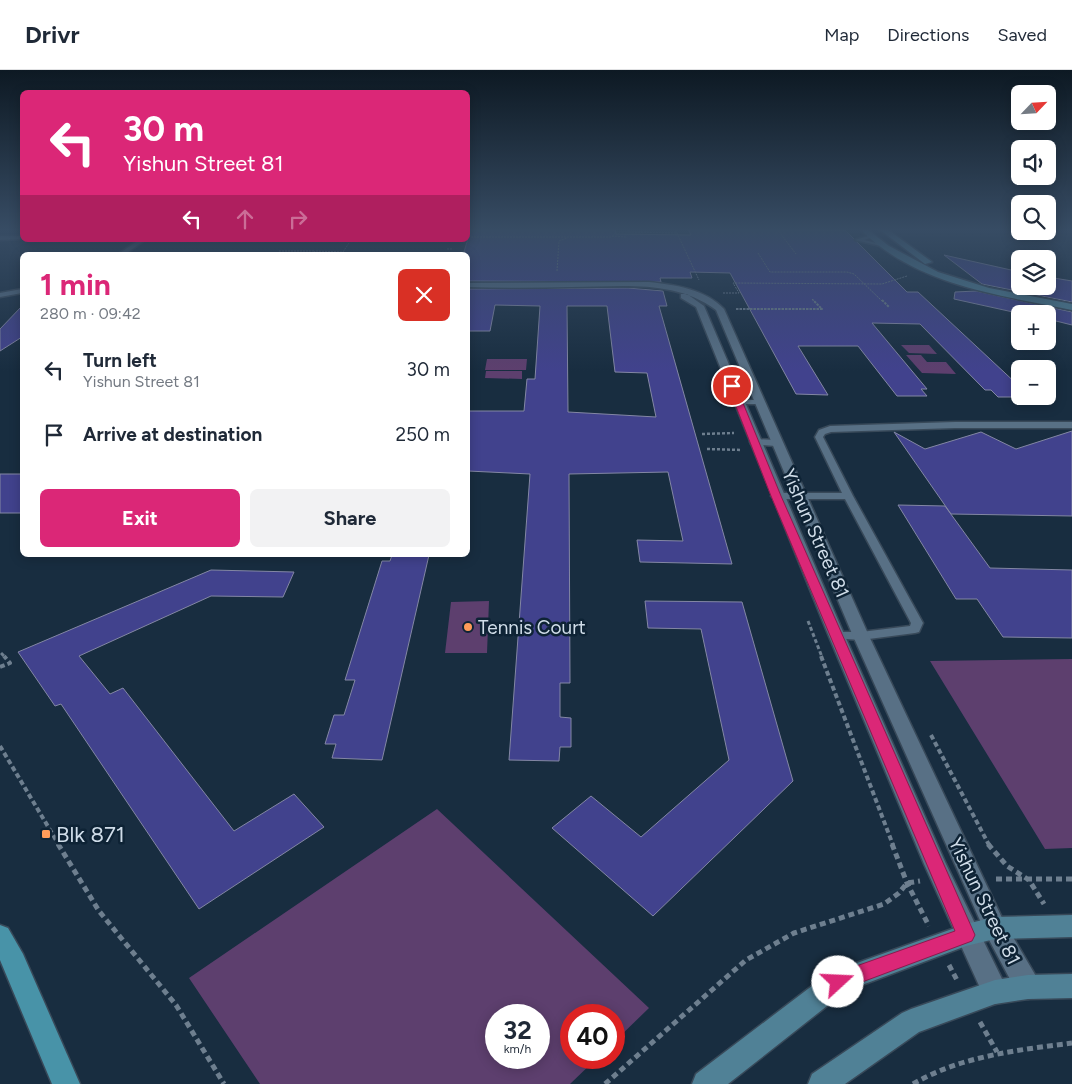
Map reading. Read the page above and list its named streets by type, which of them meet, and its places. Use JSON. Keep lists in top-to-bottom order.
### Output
{
  "streets": {
    "street": ["Yishun Street 81"]
  },
  "places": {
    "other": ["Tennis Court"],
    "transit": ["Blk 871"]
  },
  "north": "top right",
  "page": {
    "header": "Drivr",
    "nav": ["Map", "Directions", "Saved"],
    "map_buttons": ["+", "−"],
    "turn": ["30 m", "Yishun Street 81"],
    "heading": ["1 min", "280 m · 09:42"],
    "list": [
      {
        "name": "Turn left",
        "note": "Yishun Street 81",
        "value": "30 m"
      },
      {
        "name": "Arrive at destination",
        "value": "250 m"
      }
    ],
    "buttons": ["Exit", "Share"],
    "speed": "32 km/h",
    "limit": "40"
  }
}
